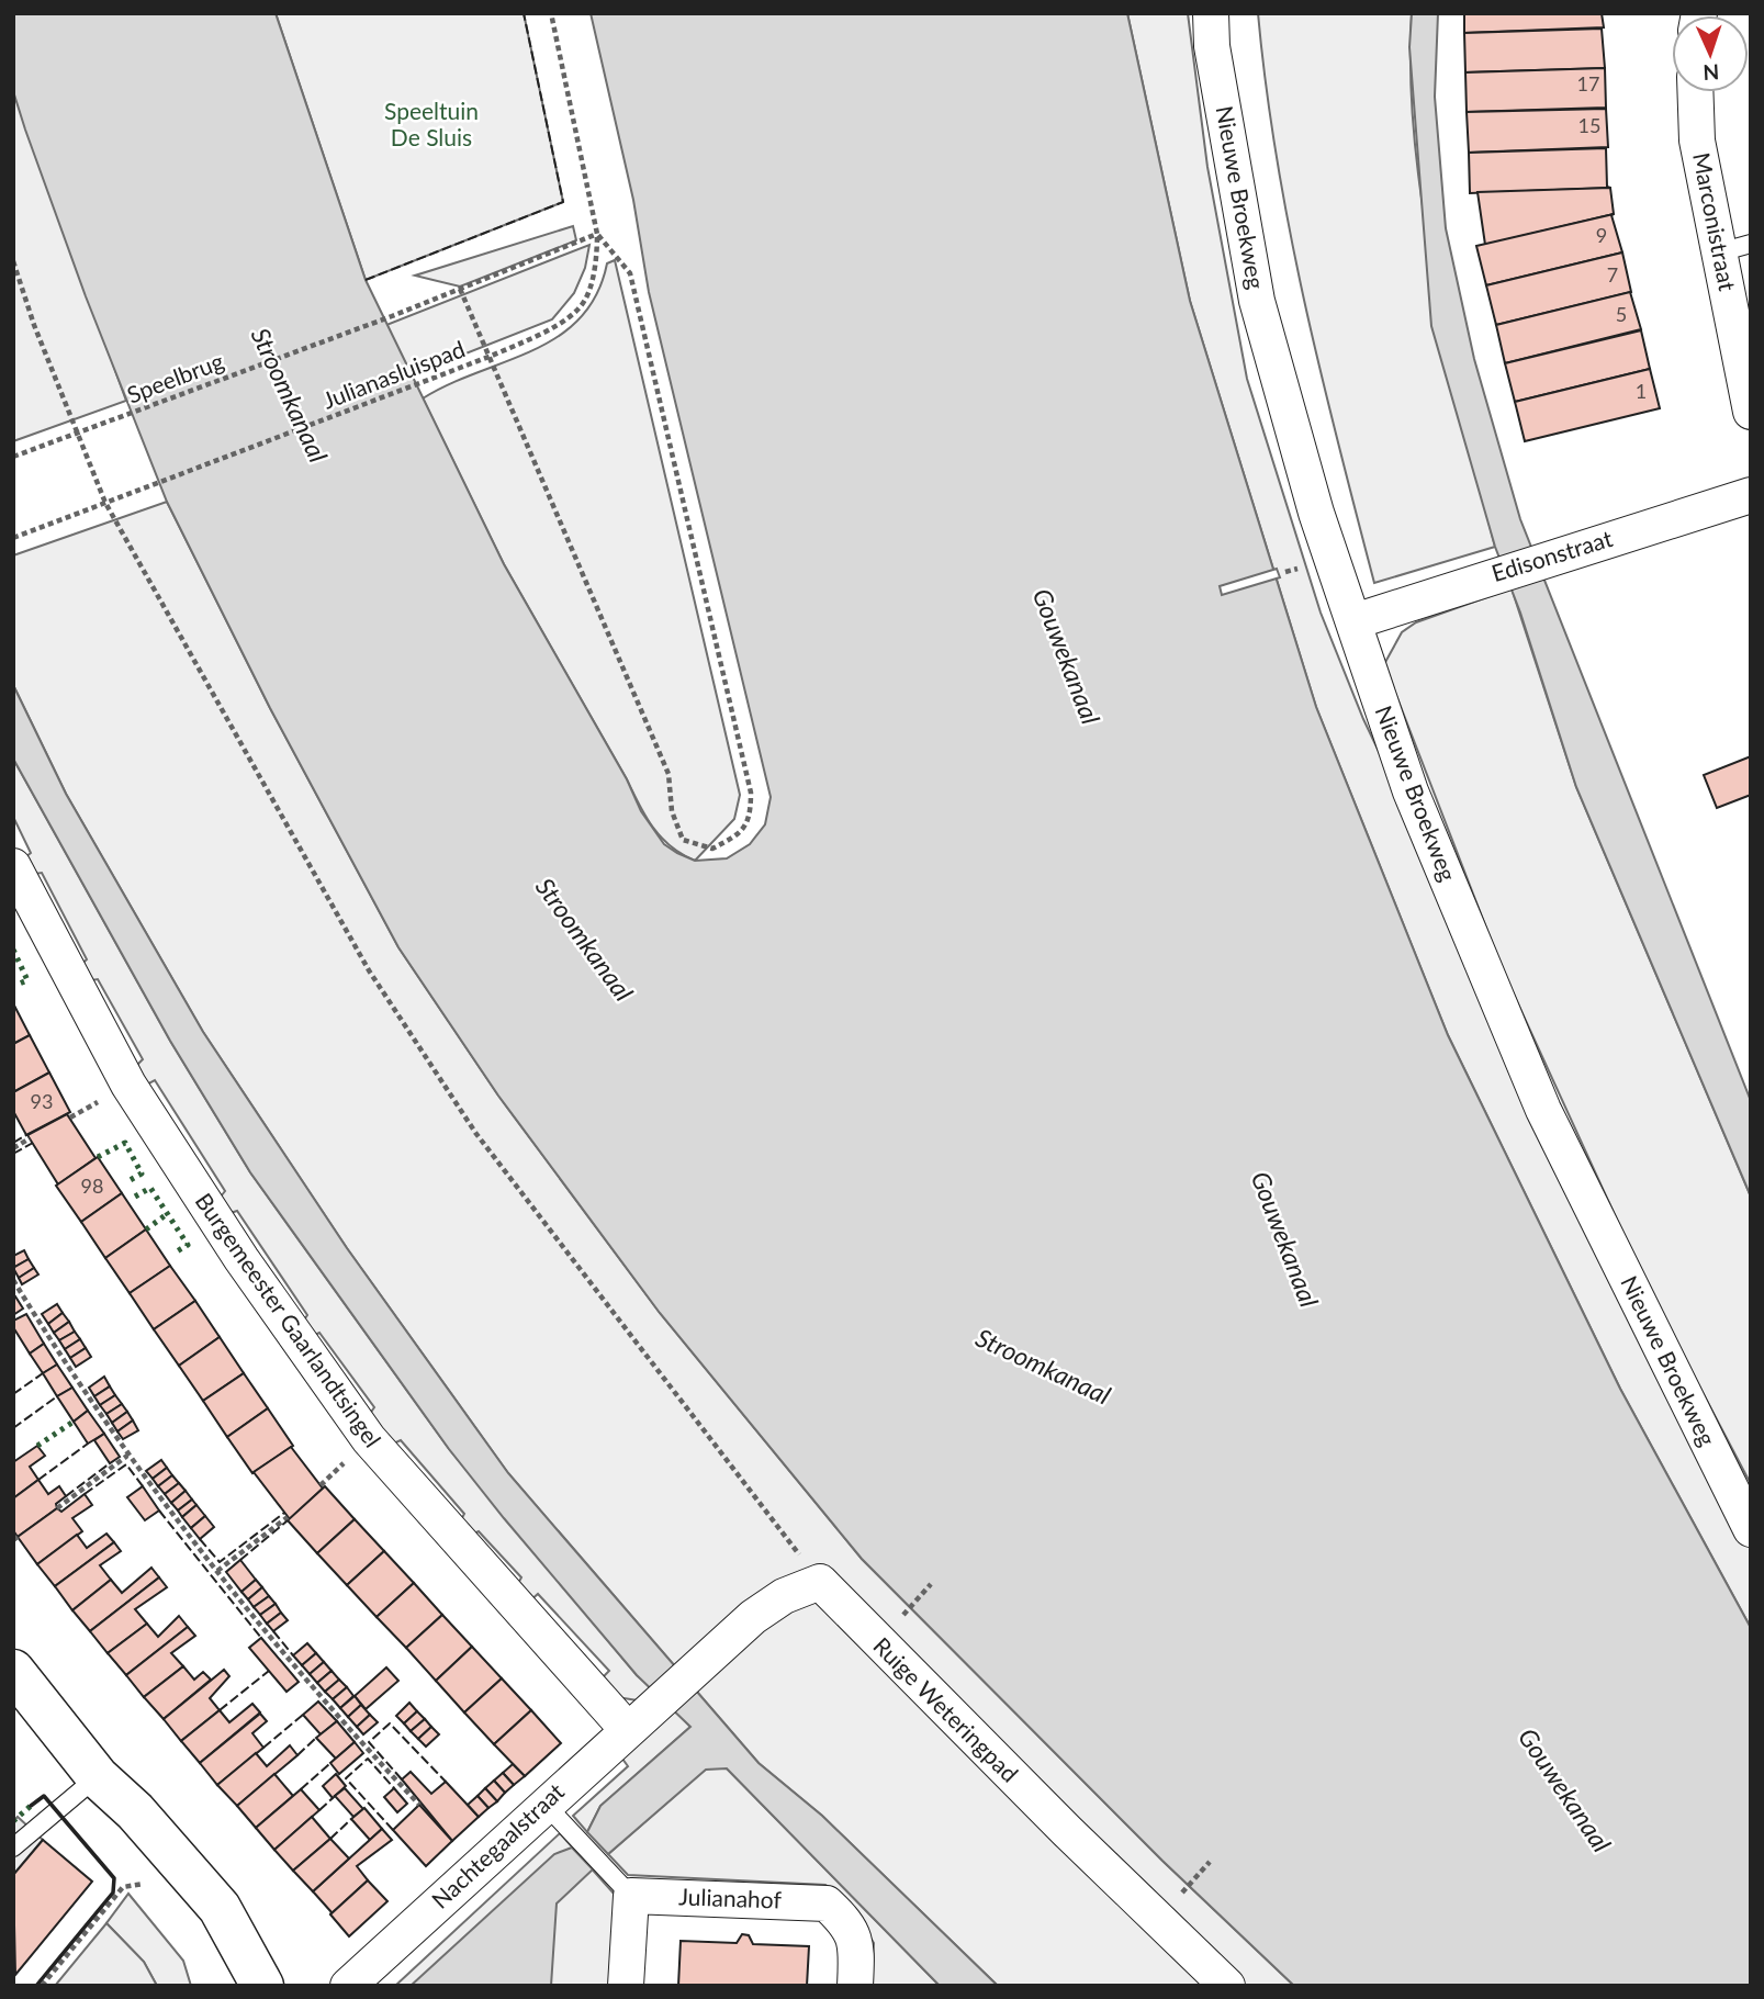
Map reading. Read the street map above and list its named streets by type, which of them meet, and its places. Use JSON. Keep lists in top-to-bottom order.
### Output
{
  "streets": {
    "street": [
      "Nieuwe Broekweg",
      "Marconistraat",
      "Edisonstraat",
      "Burgemeester Gaarlandtsingel",
      "Ruige Weteringpad",
      "Nachtegaalstraat",
      "Julianahof"
    ],
    "path": ["Julianasluispad", "Speelbrug"]
  },
  "crossings": [
    ["Nieuwe Broekweg", "Edisonstraat"],
    ["Burgemeester Gaarlandtsingel", "Nachtegaalstraat"]
  ],
  "water": ["Stroomkanaal", "Gouwekanaal"],
  "parks": ["Speeltuin De Sluis"],
  "house_numbers": [
    "17",
    "15",
    "9",
    "7",
    "5",
    "1",
    "93",
    "98"
  ],
  "north": "bottom"
}
